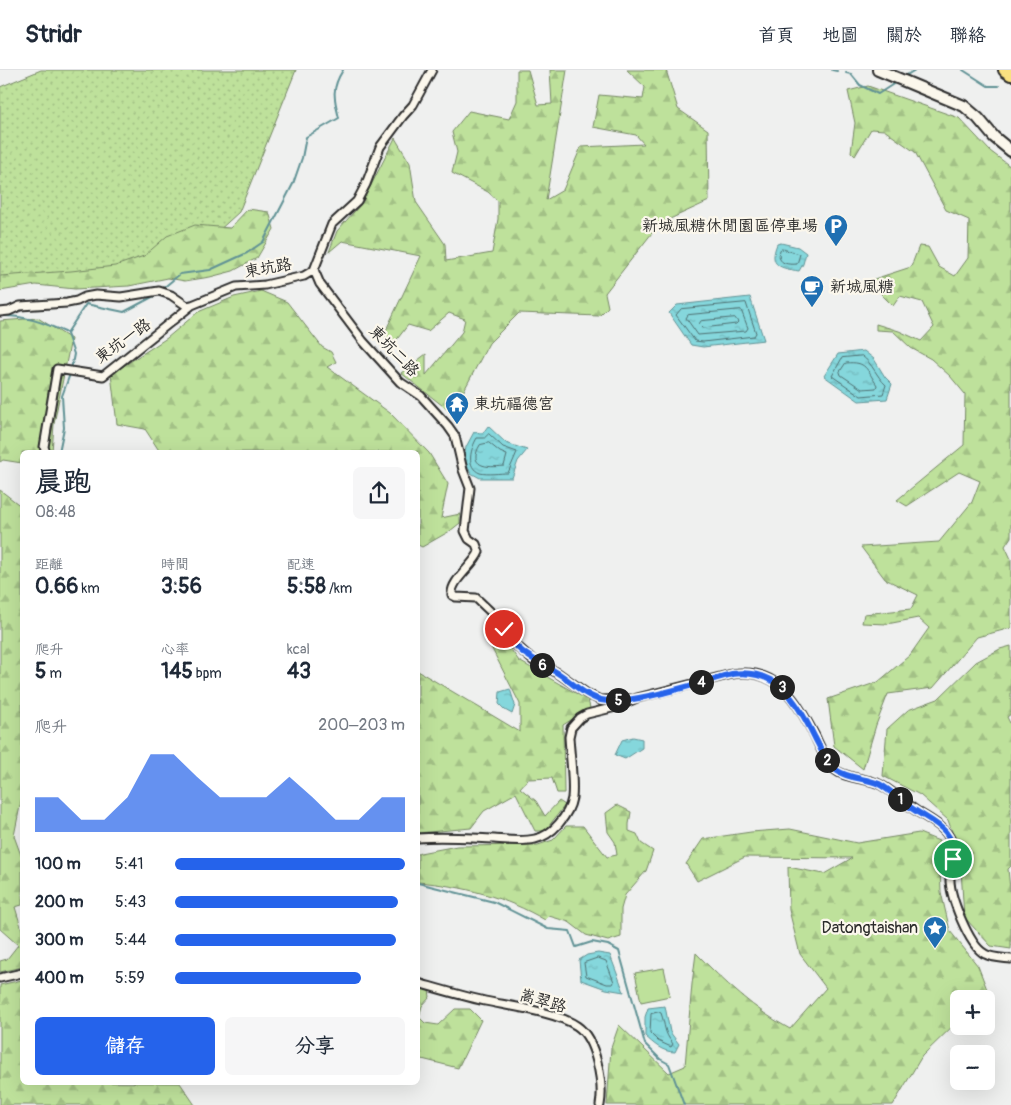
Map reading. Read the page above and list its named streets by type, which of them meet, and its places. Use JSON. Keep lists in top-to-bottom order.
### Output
{
  "streets": {
    "street": [
      "東坑路",
      "東坑一路",
      "東坑二路",
      "嵩翠路"
    ]
  },
  "crossings": [
    ["東坑路", "東坑一路"],
    ["東坑路", "東坑二路"]
  ],
  "places": {
    "parking": ["新城風糖休閒園區停車場"],
    "cafe": ["新城風糖"],
    "temple": ["東坑福德宮"],
    "place": ["Datongtaishan"]
  },
  "page": {
    "header": "Stridr",
    "nav": [
      "首頁",
      "地圖",
      "關於",
      "聯絡"
    ],
    "heading": ["晨跑", "08:48"],
    "stats": [
      ["距離", "0.66 km"],
      ["時間", "3:56"],
      ["配速", "5:58 /km"],
      ["爬升", "5 m"],
      ["心率", "145 bpm"],
      ["kcal", "43"]
    ],
    "pins": [
      "6",
      "4",
      "3",
      "5",
      "2",
      "1"
    ],
    "chart": ["爬升", "200–203 m"],
    "list": [
      {
        "name": "100 m",
        "note": "5:41"
      },
      {
        "name": "200 m",
        "note": "5:43"
      },
      {
        "name": "300 m",
        "note": "5:44"
      },
      {
        "name": "400 m",
        "note": "5:59"
      }
    ],
    "map_buttons": ["+", "−"],
    "buttons": ["儲存", "分享"]
  }
}
